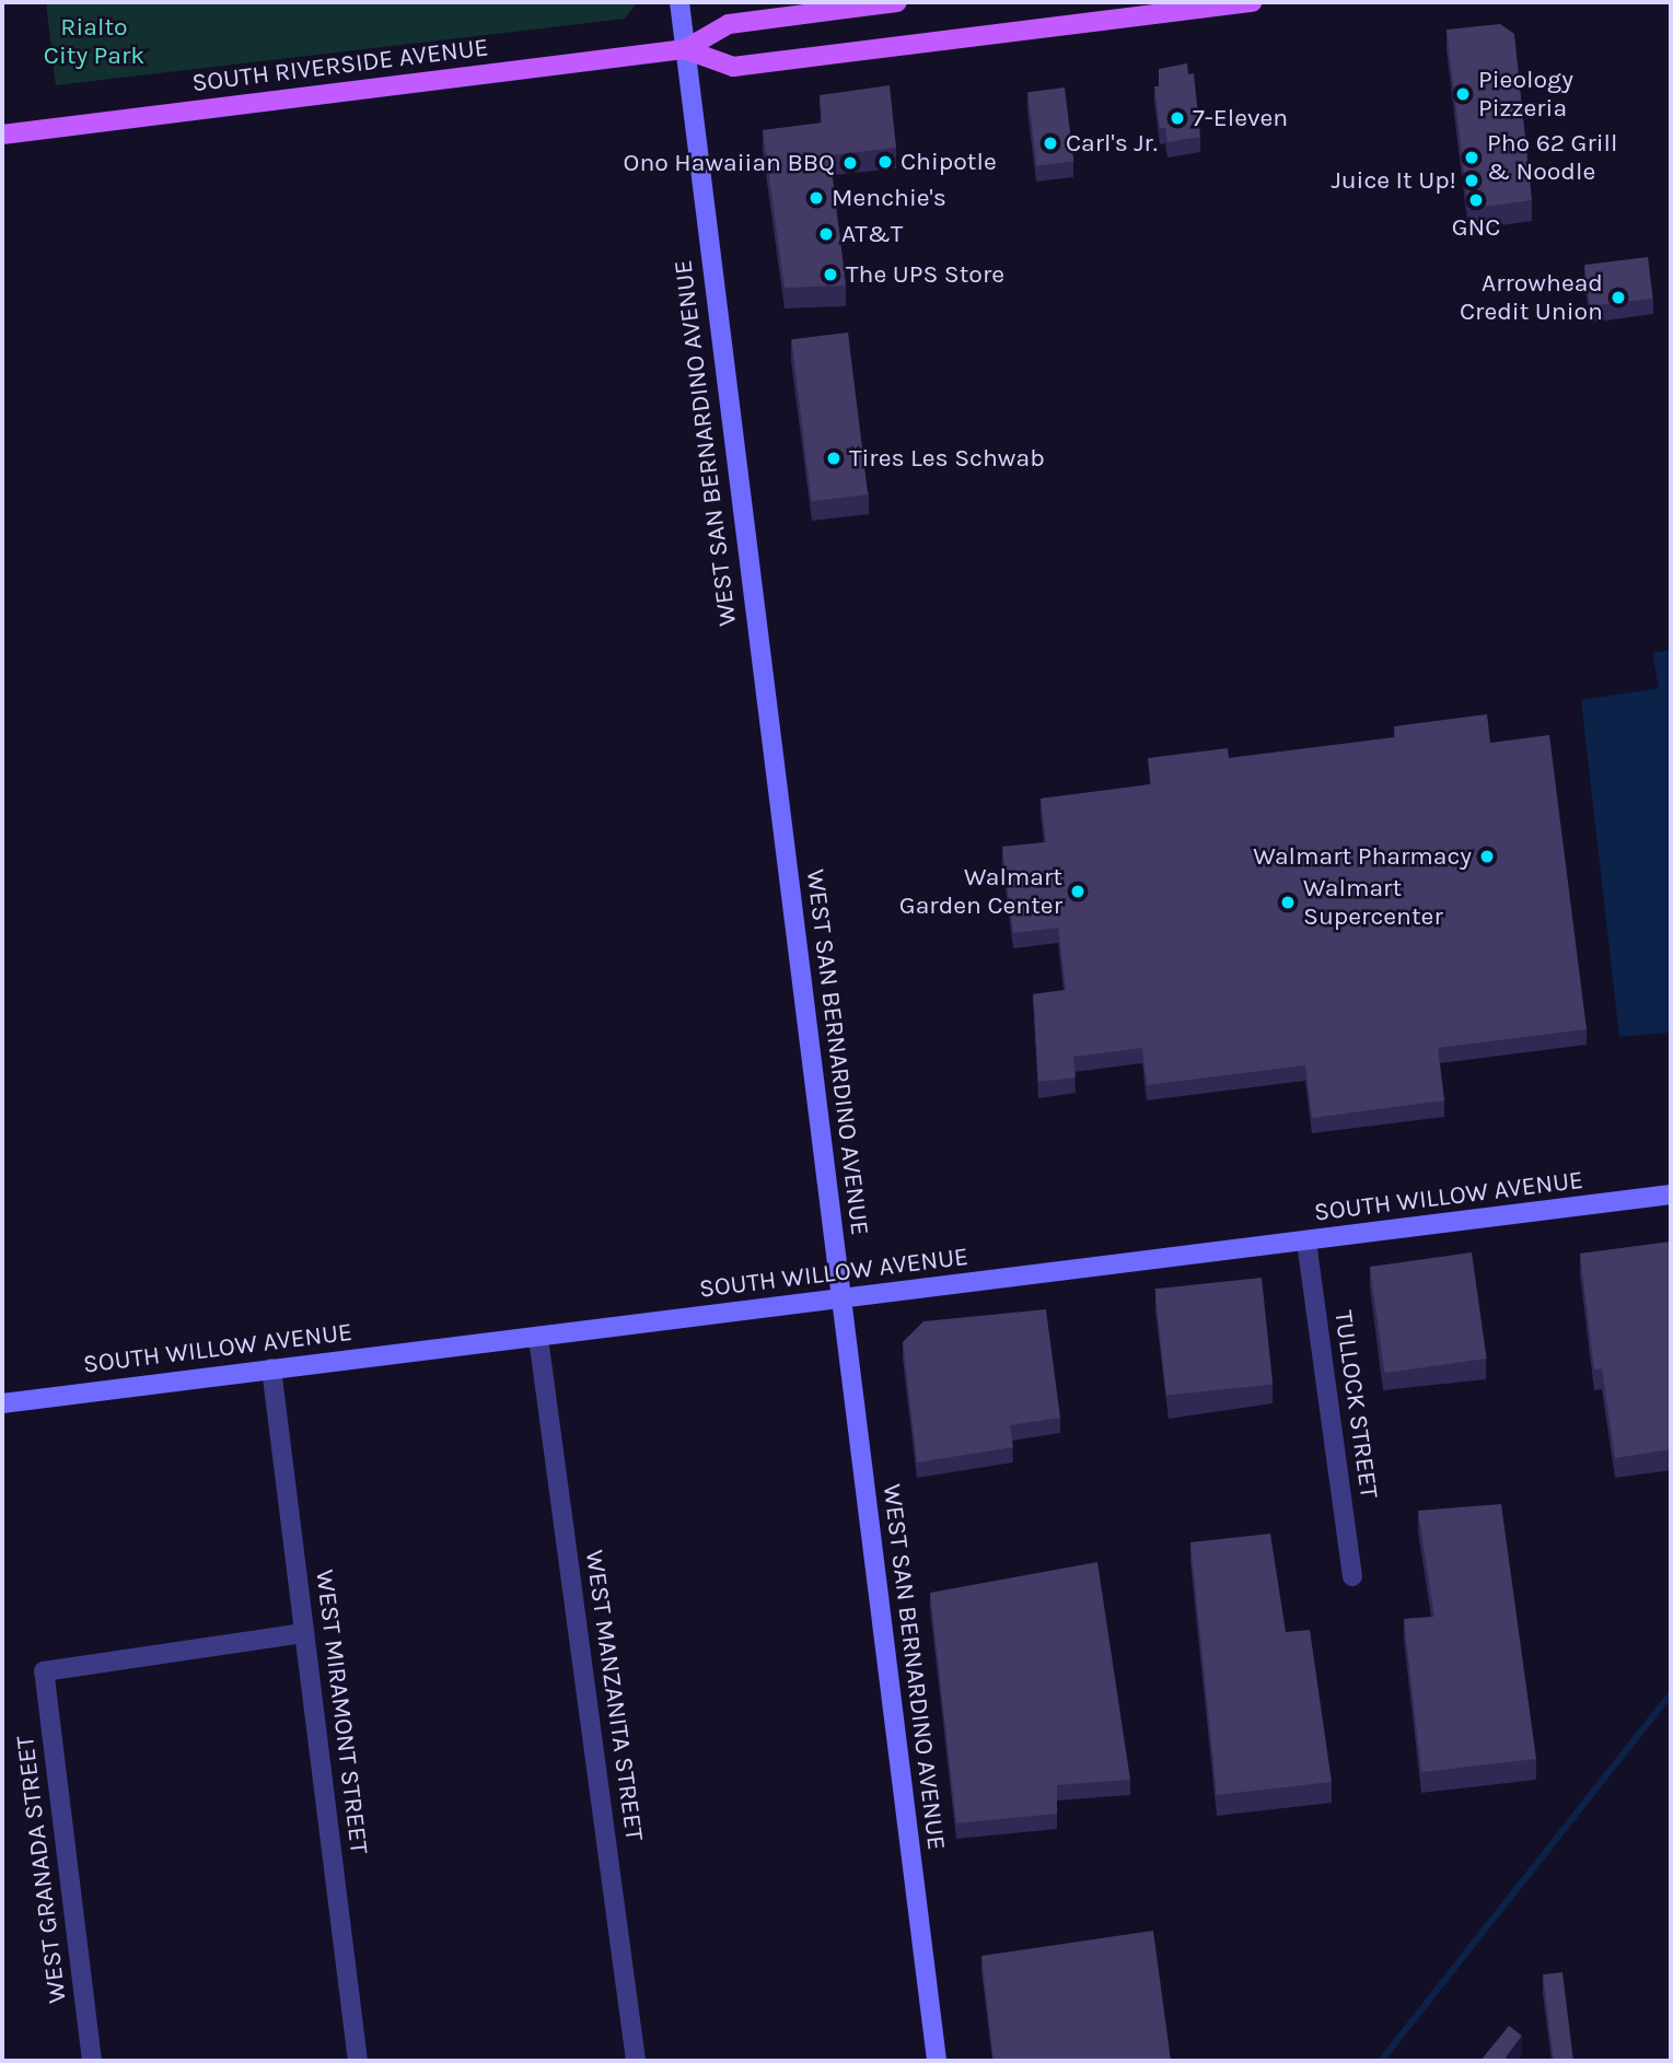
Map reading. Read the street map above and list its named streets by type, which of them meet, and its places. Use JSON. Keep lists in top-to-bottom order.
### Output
{
  "streets": {
    "main road": ["SOUTH RIVERSIDE AVENUE", "WEST SAN BERNARDINO AVENUE", "SOUTH WILLOW AVENUE"],
    "street": [
      "TULLOCK STREET",
      "WEST MANZANITA STREET",
      "WEST MIRAMONT STREET",
      "WEST GRANADA STREET"
    ]
  },
  "crossings": [
    ["SOUTH RIVERSIDE AVENUE", "WEST SAN BERNARDINO AVENUE"],
    ["WEST SAN BERNARDINO AVENUE", "SOUTH WILLOW AVENUE"],
    ["SOUTH WILLOW AVENUE", "TULLOCK STREET"],
    ["SOUTH WILLOW AVENUE", "WEST MANZANITA STREET"],
    ["SOUTH WILLOW AVENUE", "WEST MIRAMONT STREET"],
    ["WEST MIRAMONT STREET", "WEST GRANADA STREET"]
  ],
  "parks": ["Rialto City Park"],
  "places": [
    "Pieology Pizzeria",
    "7-Eleven",
    "Carl's Jr.",
    "Pho 62 Grill & Noodle",
    "Chipotle",
    "Ono Hawaiian BBQ",
    "Juice It Up!",
    "Menchie's",
    "GNC",
    "AT&T",
    "The UPS Store",
    "Arrowhead Credit Union",
    "Tires Les Schwab",
    "Walmart Pharmacy",
    "Walmart Garden Center",
    "Walmart Supercenter"
  ]
}
